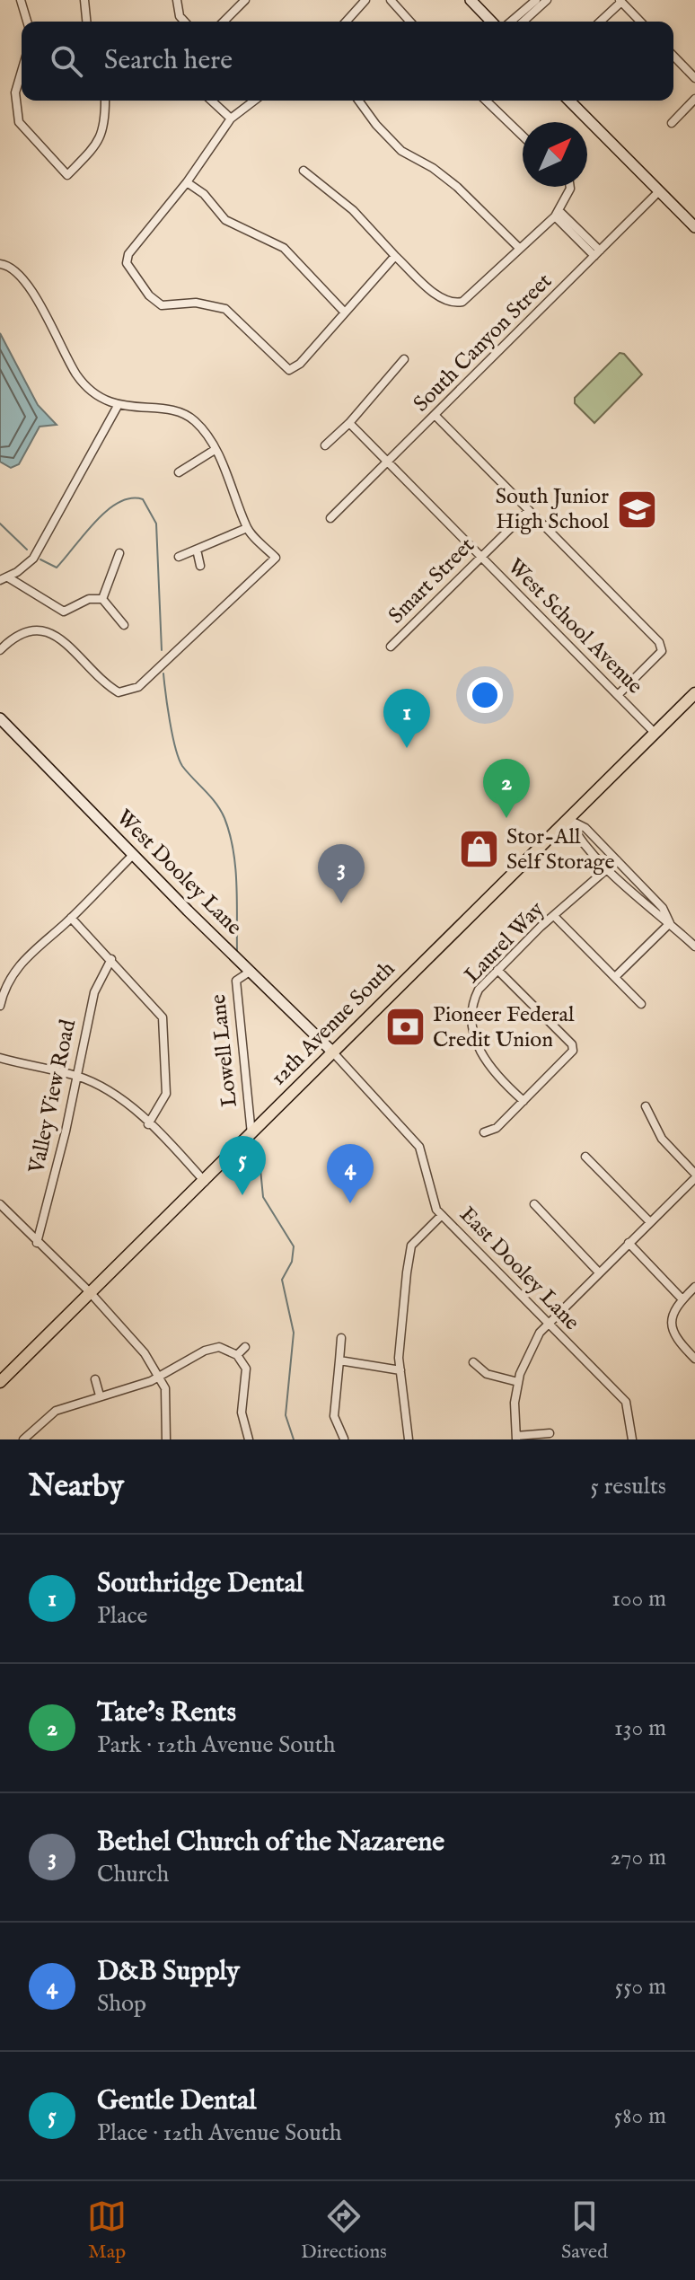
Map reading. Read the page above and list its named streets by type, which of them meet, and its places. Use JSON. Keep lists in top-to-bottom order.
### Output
{
  "streets": {
    "main road": ["12th Avenue South"],
    "street": [
      "South Canyon Street",
      "Smart Street",
      "West School Avenue",
      "West Dooley Lane",
      "Laurel Way",
      "Lowell Lane",
      "Valley View Road",
      "East Dooley Lane"
    ]
  },
  "crossings": [
    ["South Canyon Street", "West School Avenue"],
    ["Smart Street", "West School Avenue"],
    ["West School Avenue", "12th Avenue South"],
    ["West Dooley Lane", "12th Avenue South"],
    ["West Dooley Lane", "Lowell Lane"],
    ["West Dooley Lane", "East Dooley Lane"],
    ["12th Avenue South", "Lowell Lane"],
    ["12th Avenue South", "East Dooley Lane"]
  ],
  "places": {
    "school or university": ["South Junior High School"],
    "shop": ["Stor-All Self Storage"],
    "bank": ["Pioneer Federal Credit Union"]
  },
  "north": "top right",
  "page": {
    "search": "Search here",
    "pins": [
      "1",
      "2",
      "3",
      "5",
      "4"
    ],
    "heading": ["Nearby", "5 results"],
    "list": [
      {
        "mark": "1",
        "name": "Southridge Dental",
        "note": "Place",
        "value": "100 m"
      },
      {
        "mark": "2",
        "name": "Tate's Rents",
        "note": "Park · 12th Avenue South",
        "value": "130 m"
      },
      {
        "mark": "3",
        "name": "Bethel Church of the Nazarene",
        "note": "Church",
        "value": "270 m"
      },
      {
        "mark": "4",
        "name": "D&B Supply",
        "note": "Shop",
        "value": "550 m"
      },
      {
        "mark": "5",
        "name": "Gentle Dental",
        "note": "Place · 12th Avenue South",
        "value": "580 m"
      }
    ],
    "nav": ["Map", "Directions", "Saved"]
  }
}
